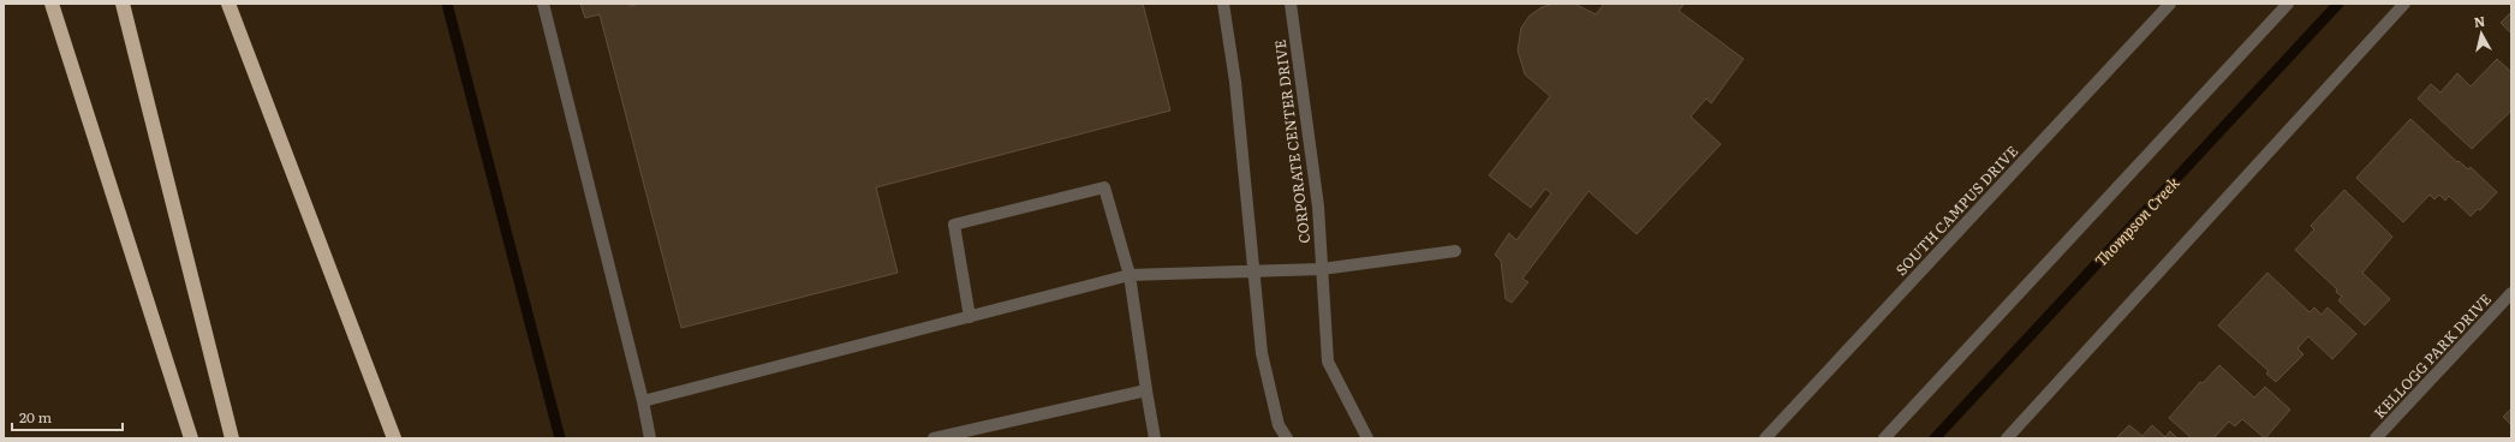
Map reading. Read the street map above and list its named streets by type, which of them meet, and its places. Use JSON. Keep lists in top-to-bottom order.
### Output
{
  "streets": {
    "street": ["CORPORATE CENTER DRIVE", "SOUTH CAMPUS DRIVE", "KELLOGG PARK DRIVE"]
  },
  "water": ["Thompson Creek"],
  "scale_bar": "20 m",
  "north": "top"
}
